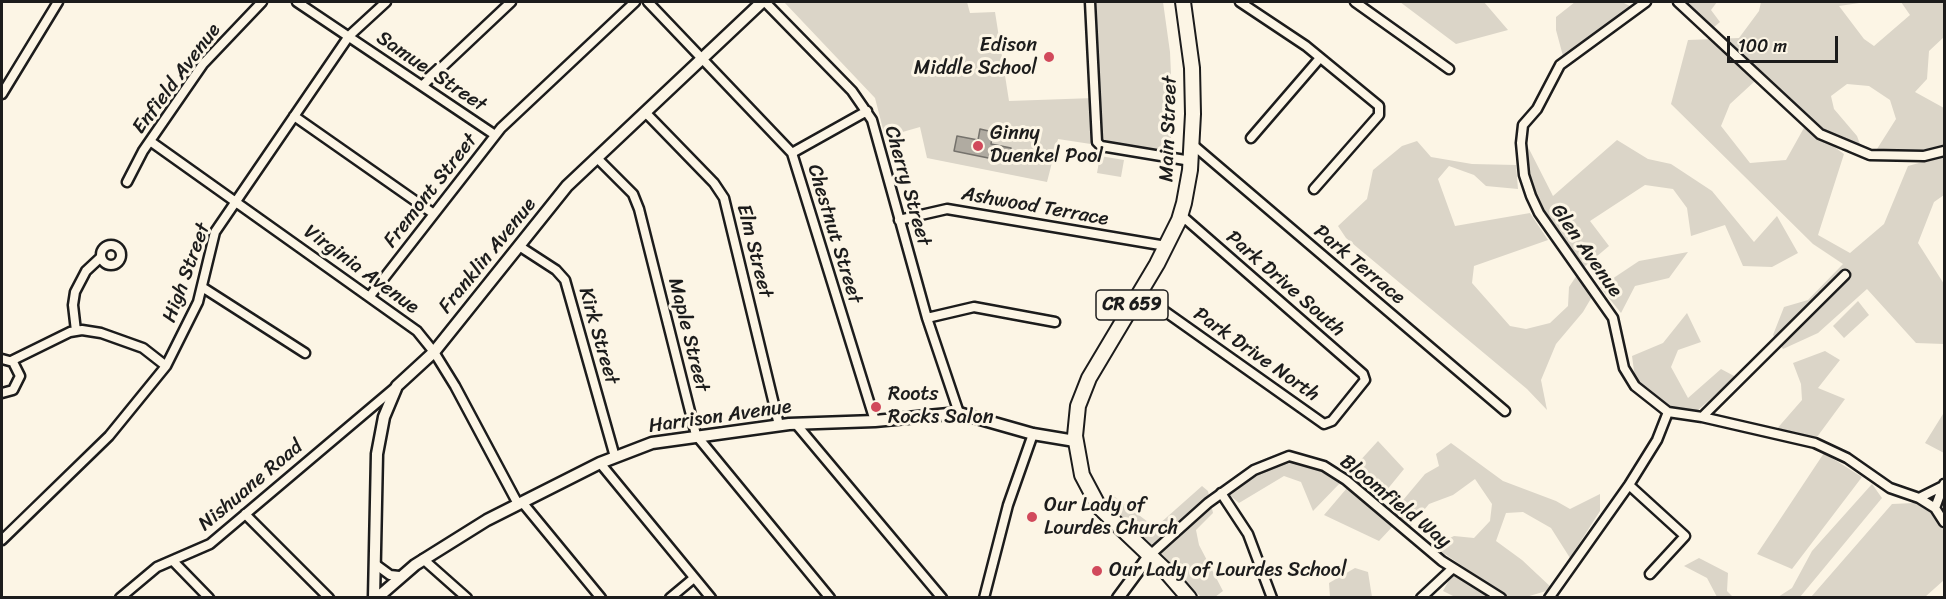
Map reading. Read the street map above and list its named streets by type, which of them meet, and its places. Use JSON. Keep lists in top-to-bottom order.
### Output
{
  "streets": {
    "main road": ["Main Street", "CR 659"],
    "street": [
      "Samuel Street",
      "Enfield Avenue",
      "Cherry Street",
      "Fremont Street",
      "Ashwood Terrace",
      "Chestnut Street",
      "Elm Street",
      "Glen Avenue",
      "Franklin Avenue",
      "Park Terrace",
      "Virginia Avenue",
      "High Street",
      "Park Drive South",
      "Maple Street",
      "Kirk Street",
      "Park Drive North",
      "Harrison Avenue",
      "Nishuane Road",
      "Bloomfield Way"
    ]
  },
  "crossings": [
    ["Samuel Street", "Fremont Street"],
    ["Samuel Street", "High Street"],
    ["Enfield Avenue", "Virginia Avenue"],
    ["Main Street", "Ashwood Terrace"],
    ["Main Street", "Park Terrace"],
    ["Main Street", "Park Drive South"],
    ["Main Street", "Park Drive North"],
    ["Main Street", "Bloomfield Way"],
    ["Cherry Street", "Ashwood Terrace"],
    ["Cherry Street", "Franklin Avenue"],
    ["Cherry Street", "Harrison Avenue"],
    ["Fremont Street", "Virginia Avenue"],
    ["Chestnut Street", "Franklin Avenue"],
    ["Chestnut Street", "Harrison Avenue"],
    ["Elm Street", "Franklin Avenue"],
    ["Elm Street", "Harrison Avenue"],
    ["Franklin Avenue", "Virginia Avenue"],
    ["Franklin Avenue", "Maple Street"],
    ["Franklin Avenue", "Kirk Street"],
    ["Franklin Avenue", "Harrison Avenue"],
    ["Franklin Avenue", "Nishuane Road"],
    ["Virginia Avenue", "High Street"],
    ["Virginia Avenue", "Harrison Avenue"],
    ["Park Drive South", "Park Drive North"],
    ["Maple Street", "Harrison Avenue"],
    ["Kirk Street", "Harrison Avenue"]
  ],
  "places": [
    "Edison Middle School",
    "Ginny Duenkel Pool",
    "Roots Rocks Salon",
    "Our Lady of Lourdes Church",
    "Our Lady of Lourdes School"
  ],
  "scale_bar": "100 m"
}
